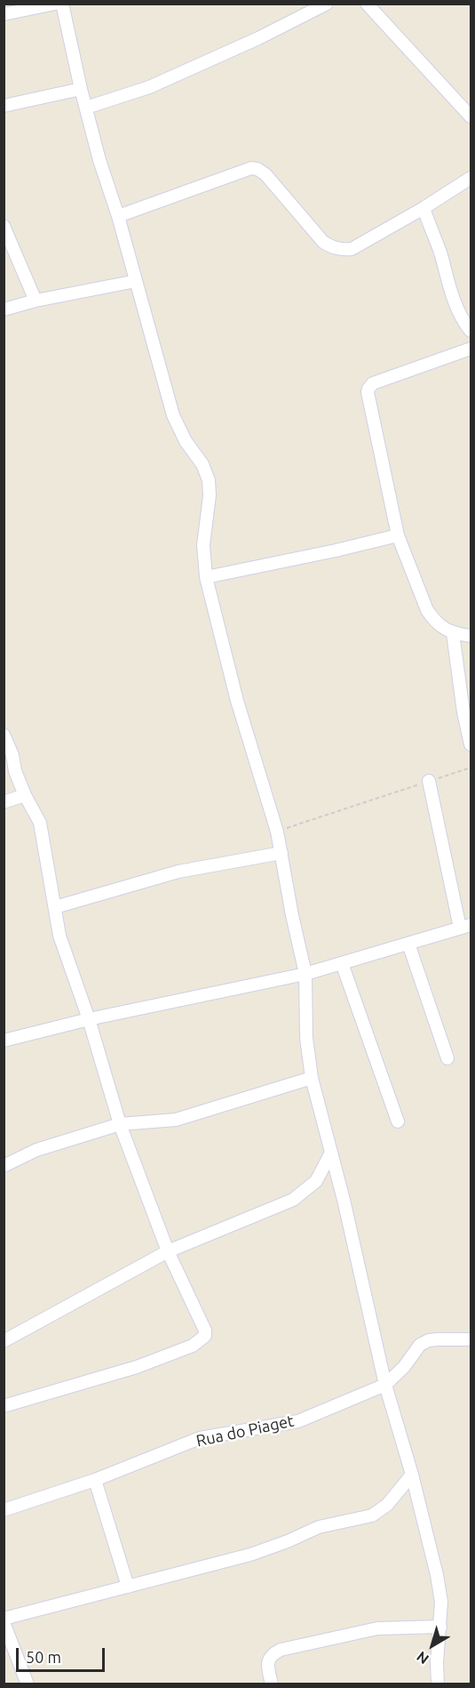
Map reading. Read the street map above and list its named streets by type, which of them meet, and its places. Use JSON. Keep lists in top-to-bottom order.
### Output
{
  "streets": {
    "street": ["Rua do Piaget"]
  },
  "scale_bar": "50 m",
  "north": "bottom left"
}
